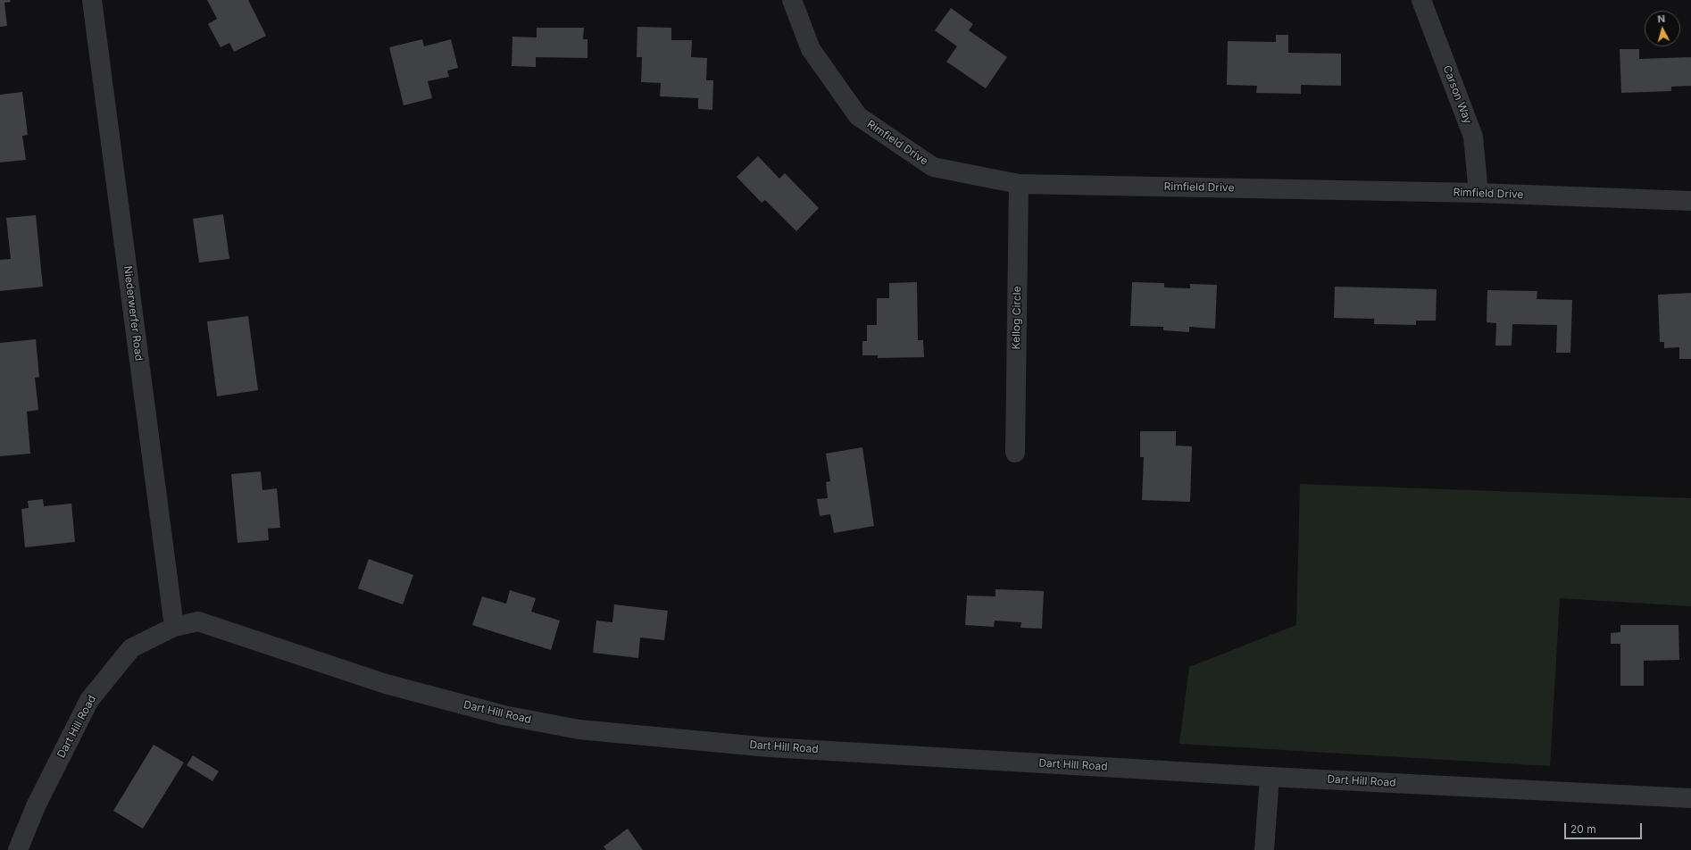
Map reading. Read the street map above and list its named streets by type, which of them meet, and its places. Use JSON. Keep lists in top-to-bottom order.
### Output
{
  "streets": {
    "street": [
      "Carson Way",
      "Rimfield Drive",
      "Niederwerfer Road",
      "Kellog Circle",
      "Dart Hill Road"
    ]
  },
  "crossings": [
    ["Carson Way", "Rimfield Drive"],
    ["Rimfield Drive", "Kellog Circle"],
    ["Niederwerfer Road", "Dart Hill Road"]
  ],
  "scale_bar": "20 m",
  "north": "top"
}
